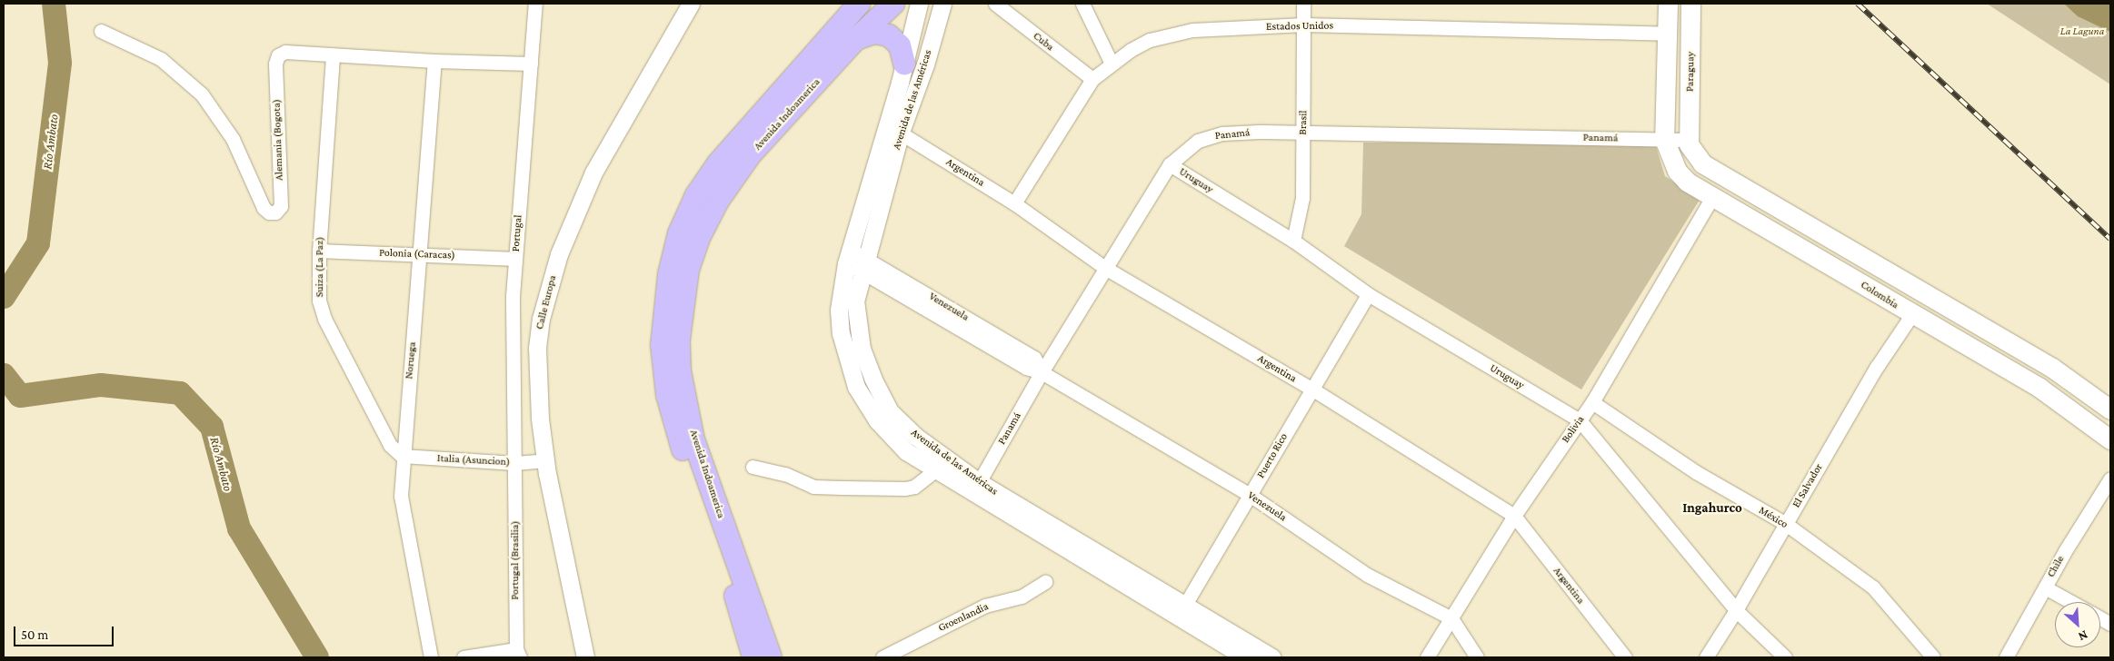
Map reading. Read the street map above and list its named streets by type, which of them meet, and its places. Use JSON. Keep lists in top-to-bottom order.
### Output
{
  "streets": {
    "main road": ["Paraguay", "Avenida Indoamerica", "Colombia"],
    "street": [
      "Estados Unidos",
      "Cuba",
      "Avenida de las Américas",
      "Brasil",
      "Panamá",
      "Alemania (Bogota)",
      "Argentina",
      "Uruguay",
      "Portugal",
      "Polonia (Caracas)",
      "Suiza (La Paz)",
      "Calle Europa",
      "Venezuela",
      "Noruega",
      "Bolivia",
      "Puerto Rico",
      "Italia (Asuncion)",
      "El Salvador",
      "México",
      "Portugal (Brasilia)",
      "Chile",
      "Groenlandia"
    ]
  },
  "crossings": [
    ["Estados Unidos", "Cuba"],
    ["Estados Unidos", "Brasil"],
    ["Estados Unidos", "Argentina"],
    ["Paraguay", "Panamá"],
    ["Avenida de las Américas", "Panamá"],
    ["Avenida de las Américas", "Argentina"],
    ["Avenida de las Américas", "Venezuela"],
    ["Avenida de las Américas", "Puerto Rico"],
    ["Brasil", "Panamá"],
    ["Brasil", "Uruguay"],
    ["Panamá", "Argentina"],
    ["Panamá", "Uruguay"],
    ["Panamá", "Colombia"],
    ["Panamá", "Venezuela"],
    ["Alemania (Bogota)", "Portugal"],
    ["Alemania (Bogota)", "Suiza (La Paz)"],
    ["Alemania (Bogota)", "Noruega"],
    ["Argentina", "Bolivia"],
    ["Argentina", "Puerto Rico"],
    ["Uruguay", "Bolivia"],
    ["Uruguay", "Puerto Rico"],
    ["Uruguay", "El Salvador"],
    ["Portugal", "Polonia (Caracas)"],
    ["Portugal", "Italia (Asuncion)"],
    ["Portugal", "Portugal (Brasilia)"],
    ["Polonia (Caracas)", "Suiza (La Paz)"],
    ["Polonia (Caracas)", "Noruega"],
    ["Suiza (La Paz)", "Noruega"],
    ["Suiza (La Paz)", "Italia (Asuncion)"],
    ["Colombia", "Bolivia"],
    ["Colombia", "El Salvador"],
    ["Calle Europa", "Italia (Asuncion)"],
    ["Venezuela", "Bolivia"],
    ["Venezuela", "Puerto Rico"],
    ["Noruega", "Italia (Asuncion)"],
    ["Bolivia", "México"],
    ["Italia (Asuncion)", "Portugal (Brasilia)"],
    ["El Salvador", "México"]
  ],
  "districts": ["Ingahurco"],
  "water": ["Río Ambato"],
  "parks": ["La Laguna"],
  "scale_bar": "50 m",
  "north": "bottom right"
}
